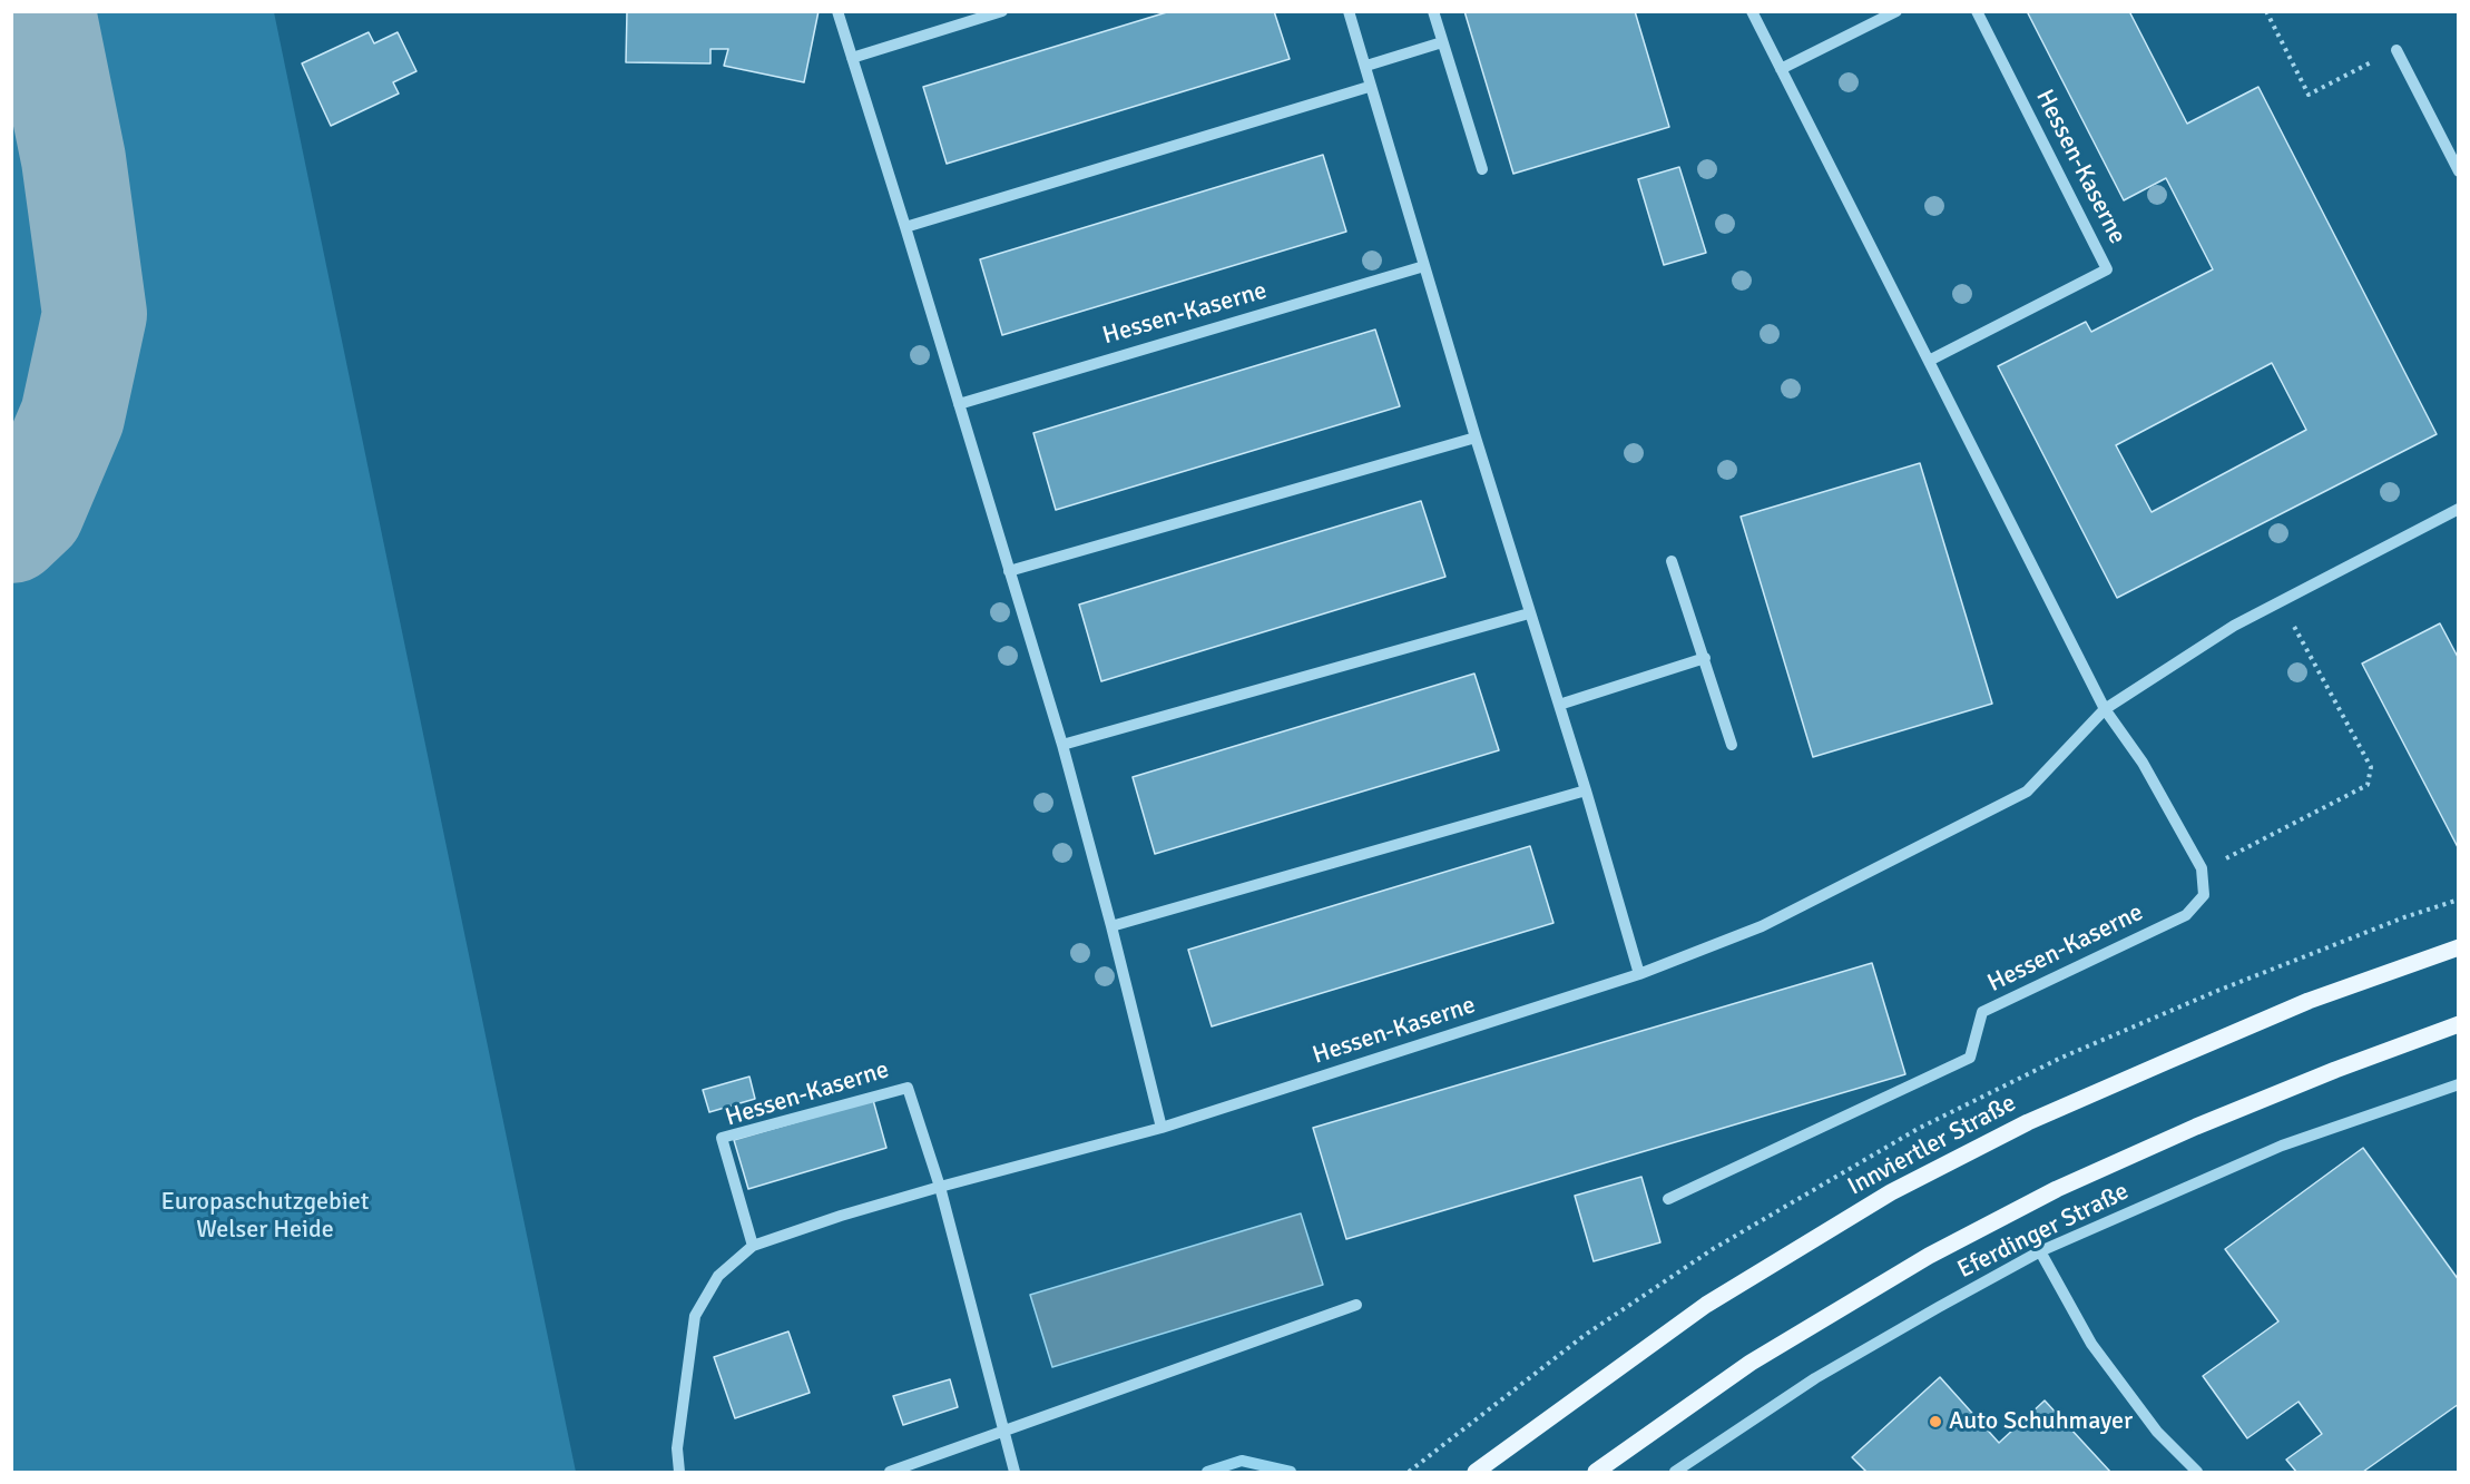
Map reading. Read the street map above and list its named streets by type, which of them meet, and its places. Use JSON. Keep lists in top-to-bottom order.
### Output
{
  "streets": {
    "main road": ["Innviertler Straße"],
    "street": ["Hessen-Kaserne", "Eferdinger Straße"]
  },
  "parks": ["Europaschutzgebiet Welser Heide"],
  "places": ["Auto Schuhmayer"]
}
